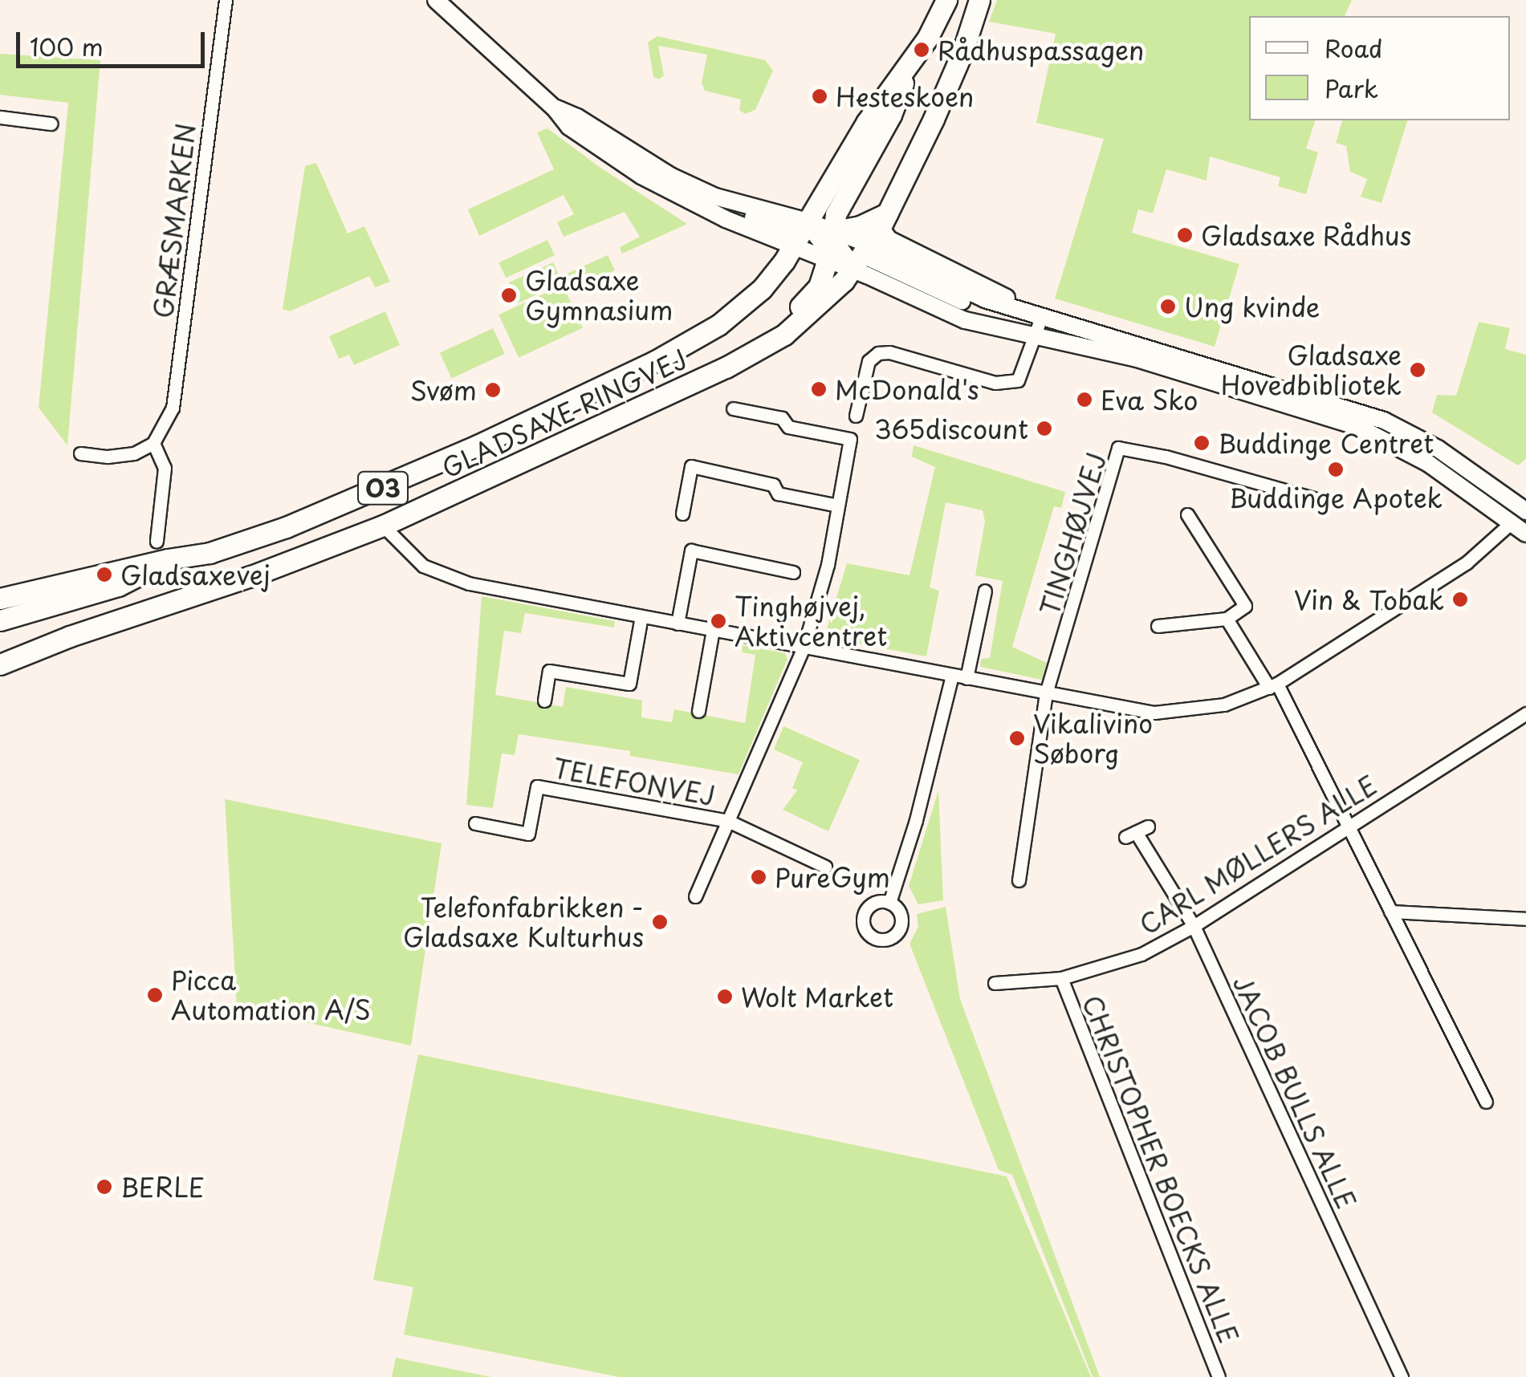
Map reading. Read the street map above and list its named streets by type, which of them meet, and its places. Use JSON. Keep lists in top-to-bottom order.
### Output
{
  "streets": {
    "main road": ["GLADSAXE RINGVEJ", "O3"],
    "street": [
      "GRÆSMARKEN",
      "TINGHØJVEJ",
      "TELEFONVEJ",
      "CARL MØLLERS ALLE",
      "JACOB BULLS ALLE",
      "CHRISTOPHER BOECKS ALLE"
    ]
  },
  "crossings": [
    ["GLADSAXE RINGVEJ", "O3"],
    ["CARL MØLLERS ALLE", "JACOB BULLS ALLE"],
    ["CARL MØLLERS ALLE", "CHRISTOPHER BOECKS ALLE"]
  ],
  "places": [
    "Rådhuspassagen",
    "Hesteskoen",
    "Gladsaxe Rådhus",
    "Gladsaxe Gymnasium",
    "Ung kvinde",
    "Gladsaxe Hovedbibliotek",
    "McDonald's",
    "Svøm",
    "Eva Sko",
    "365discount",
    "Buddinge Centret",
    "Buddinge Apotek",
    "Gladsaxevej",
    "Vin & Tobak",
    "Tinghøjvej, Aktivcentret",
    "Vikalivino Søborg",
    "PureGym",
    "Telefonfabrikken - Gladsaxe Kulturhus",
    "Picca Automation A/S",
    "Wolt Market",
    "BERLE"
  ],
  "legend": ["Road", "Park"],
  "scale_bar": "100 m"
}
